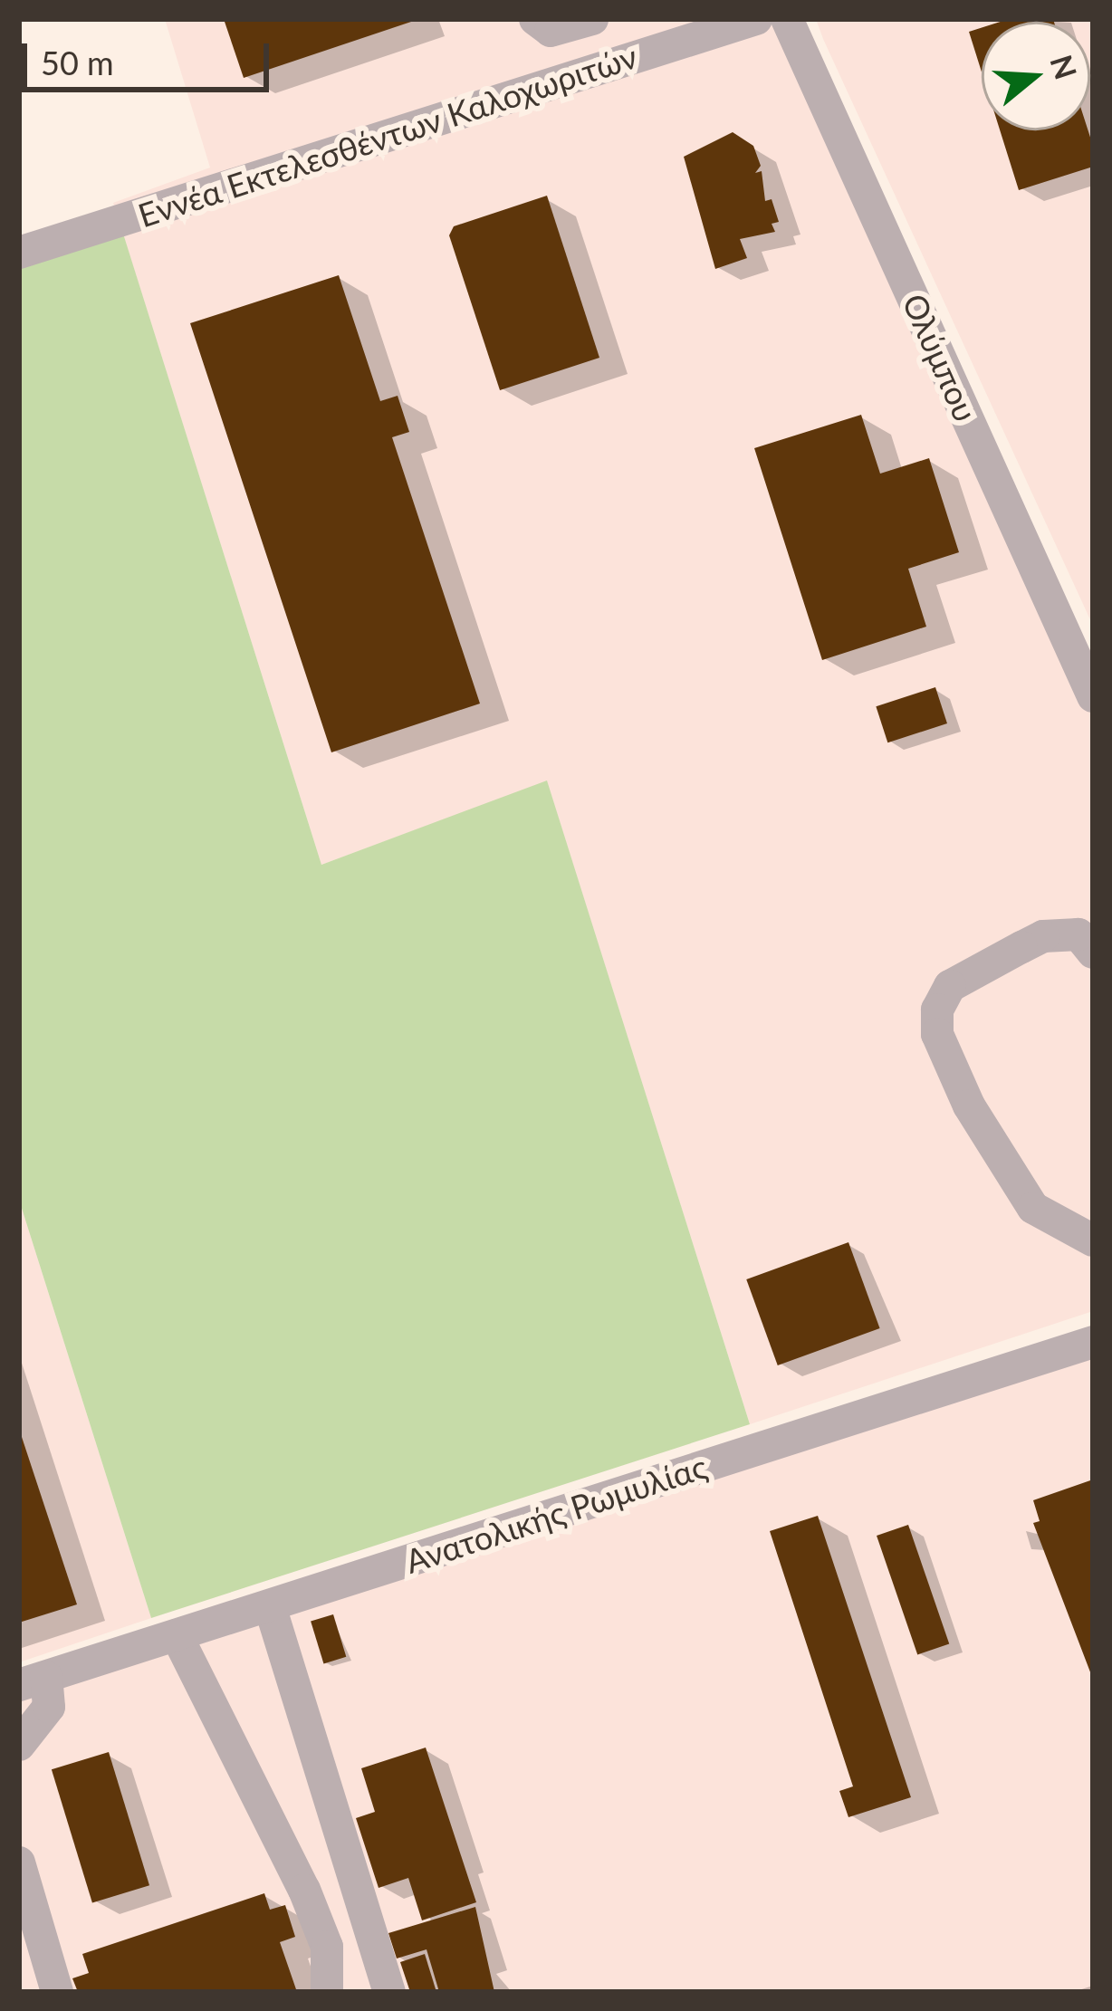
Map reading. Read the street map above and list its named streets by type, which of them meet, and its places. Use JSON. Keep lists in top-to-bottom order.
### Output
{
  "streets": {
    "street": ["Εννέα Εκτελεσθέντων Καλοχωριτών", "Ολύμπου", "Ανατολικής Ρωμυλίας"]
  },
  "scale_bar": "50 m",
  "north": "right"
}
